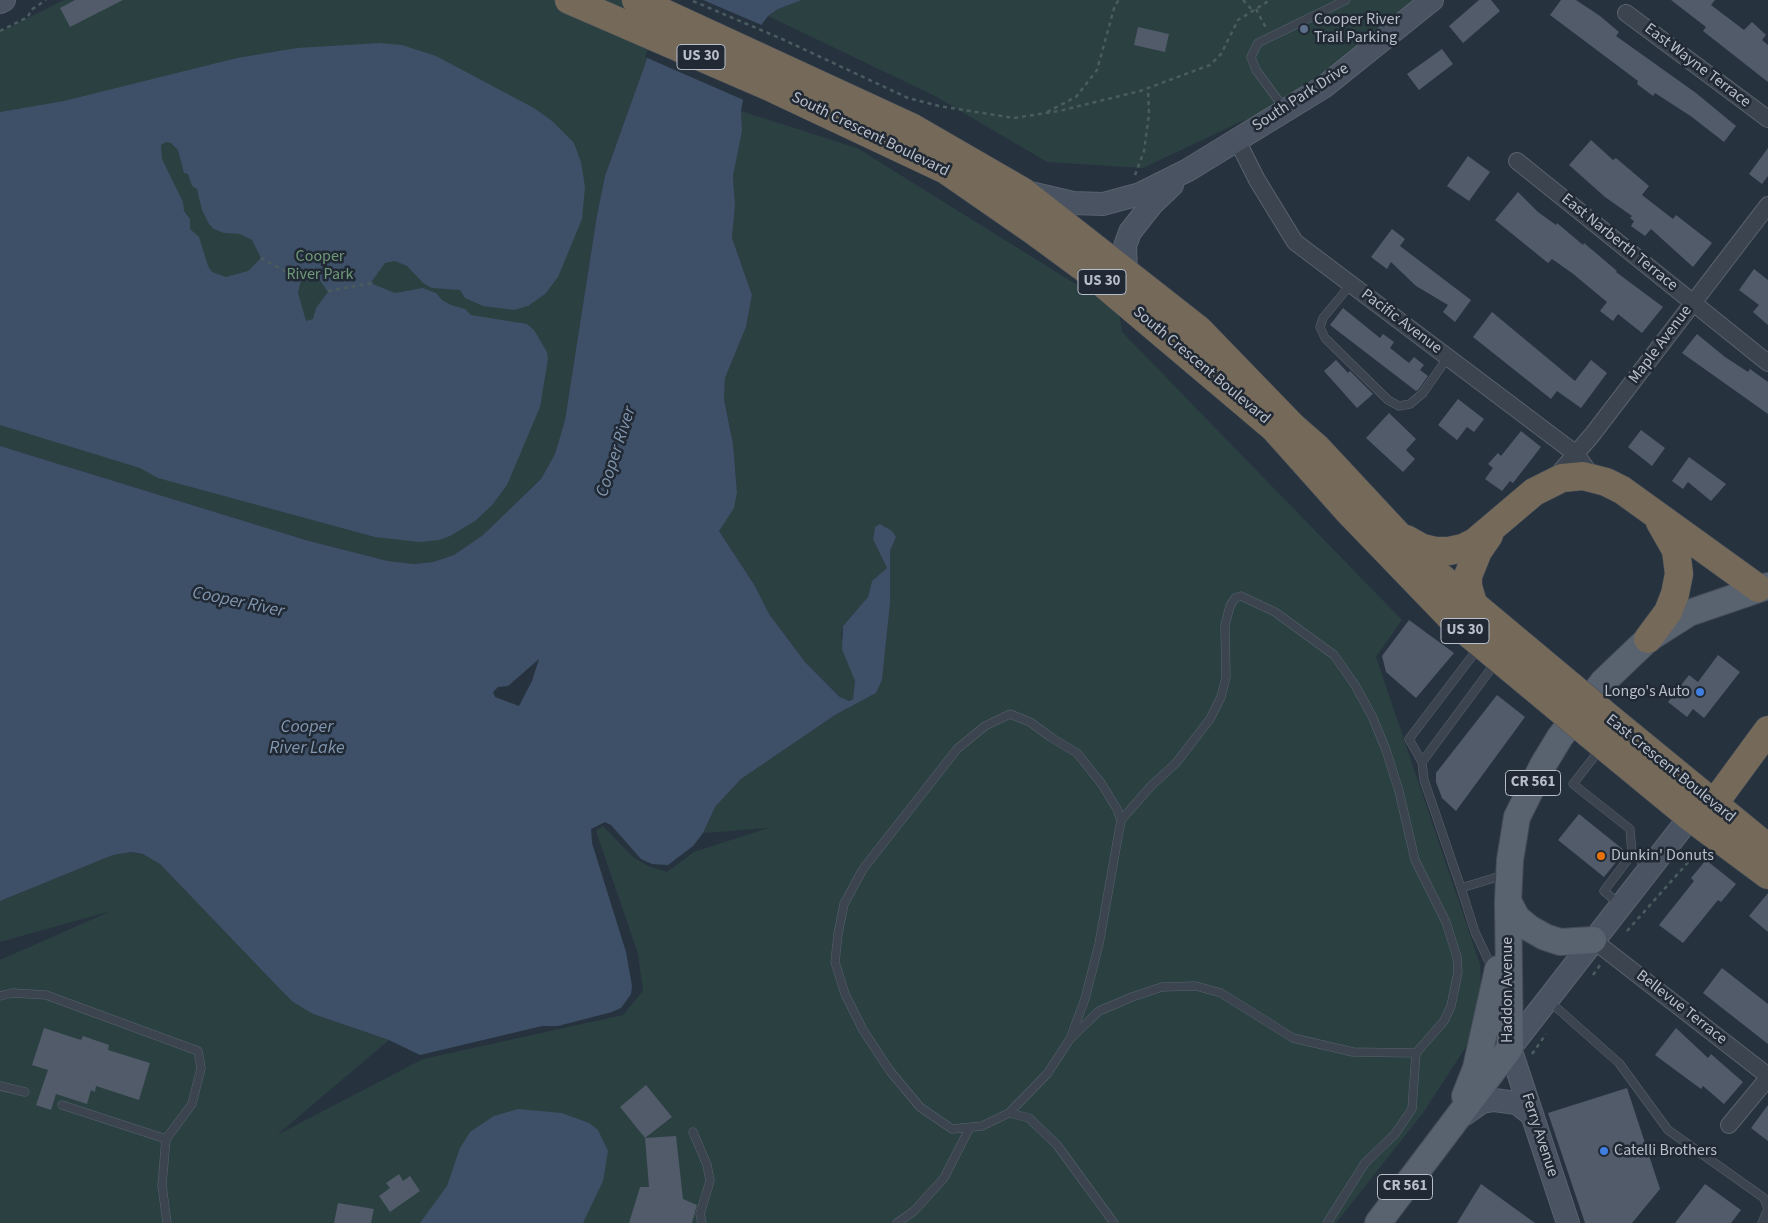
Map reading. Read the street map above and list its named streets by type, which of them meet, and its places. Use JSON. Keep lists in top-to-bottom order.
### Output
{
  "streets": {
    "highway": ["US 30", "South Crescent Boulevard", "East Crescent Boulevard"],
    "main road": ["CR 561", "Haddon Avenue"],
    "street": [
      "East Wayne Terrace",
      "South Park Drive",
      "East Narberth Terrace",
      "Pacific Avenue",
      "Maple Avenue",
      "Bellevue Terrace",
      "Ferry Avenue"
    ]
  },
  "crossings": [
    ["South Park Drive", "South Crescent Boulevard"],
    ["South Park Drive", "Pacific Avenue"],
    ["South Crescent Boulevard", "East Crescent Boulevard"],
    ["East Narberth Terrace", "Maple Avenue"],
    ["Pacific Avenue", "Maple Avenue"],
    ["Haddon Avenue", "Ferry Avenue"]
  ],
  "water": ["Cooper River", "Cooper River Lake"],
  "parks": ["Cooper River Park"],
  "places": [
    "Cooper River Trail Parking",
    "Longo's Auto",
    "Dunkin' Donuts",
    "Catelli Brothers"
  ]
}
